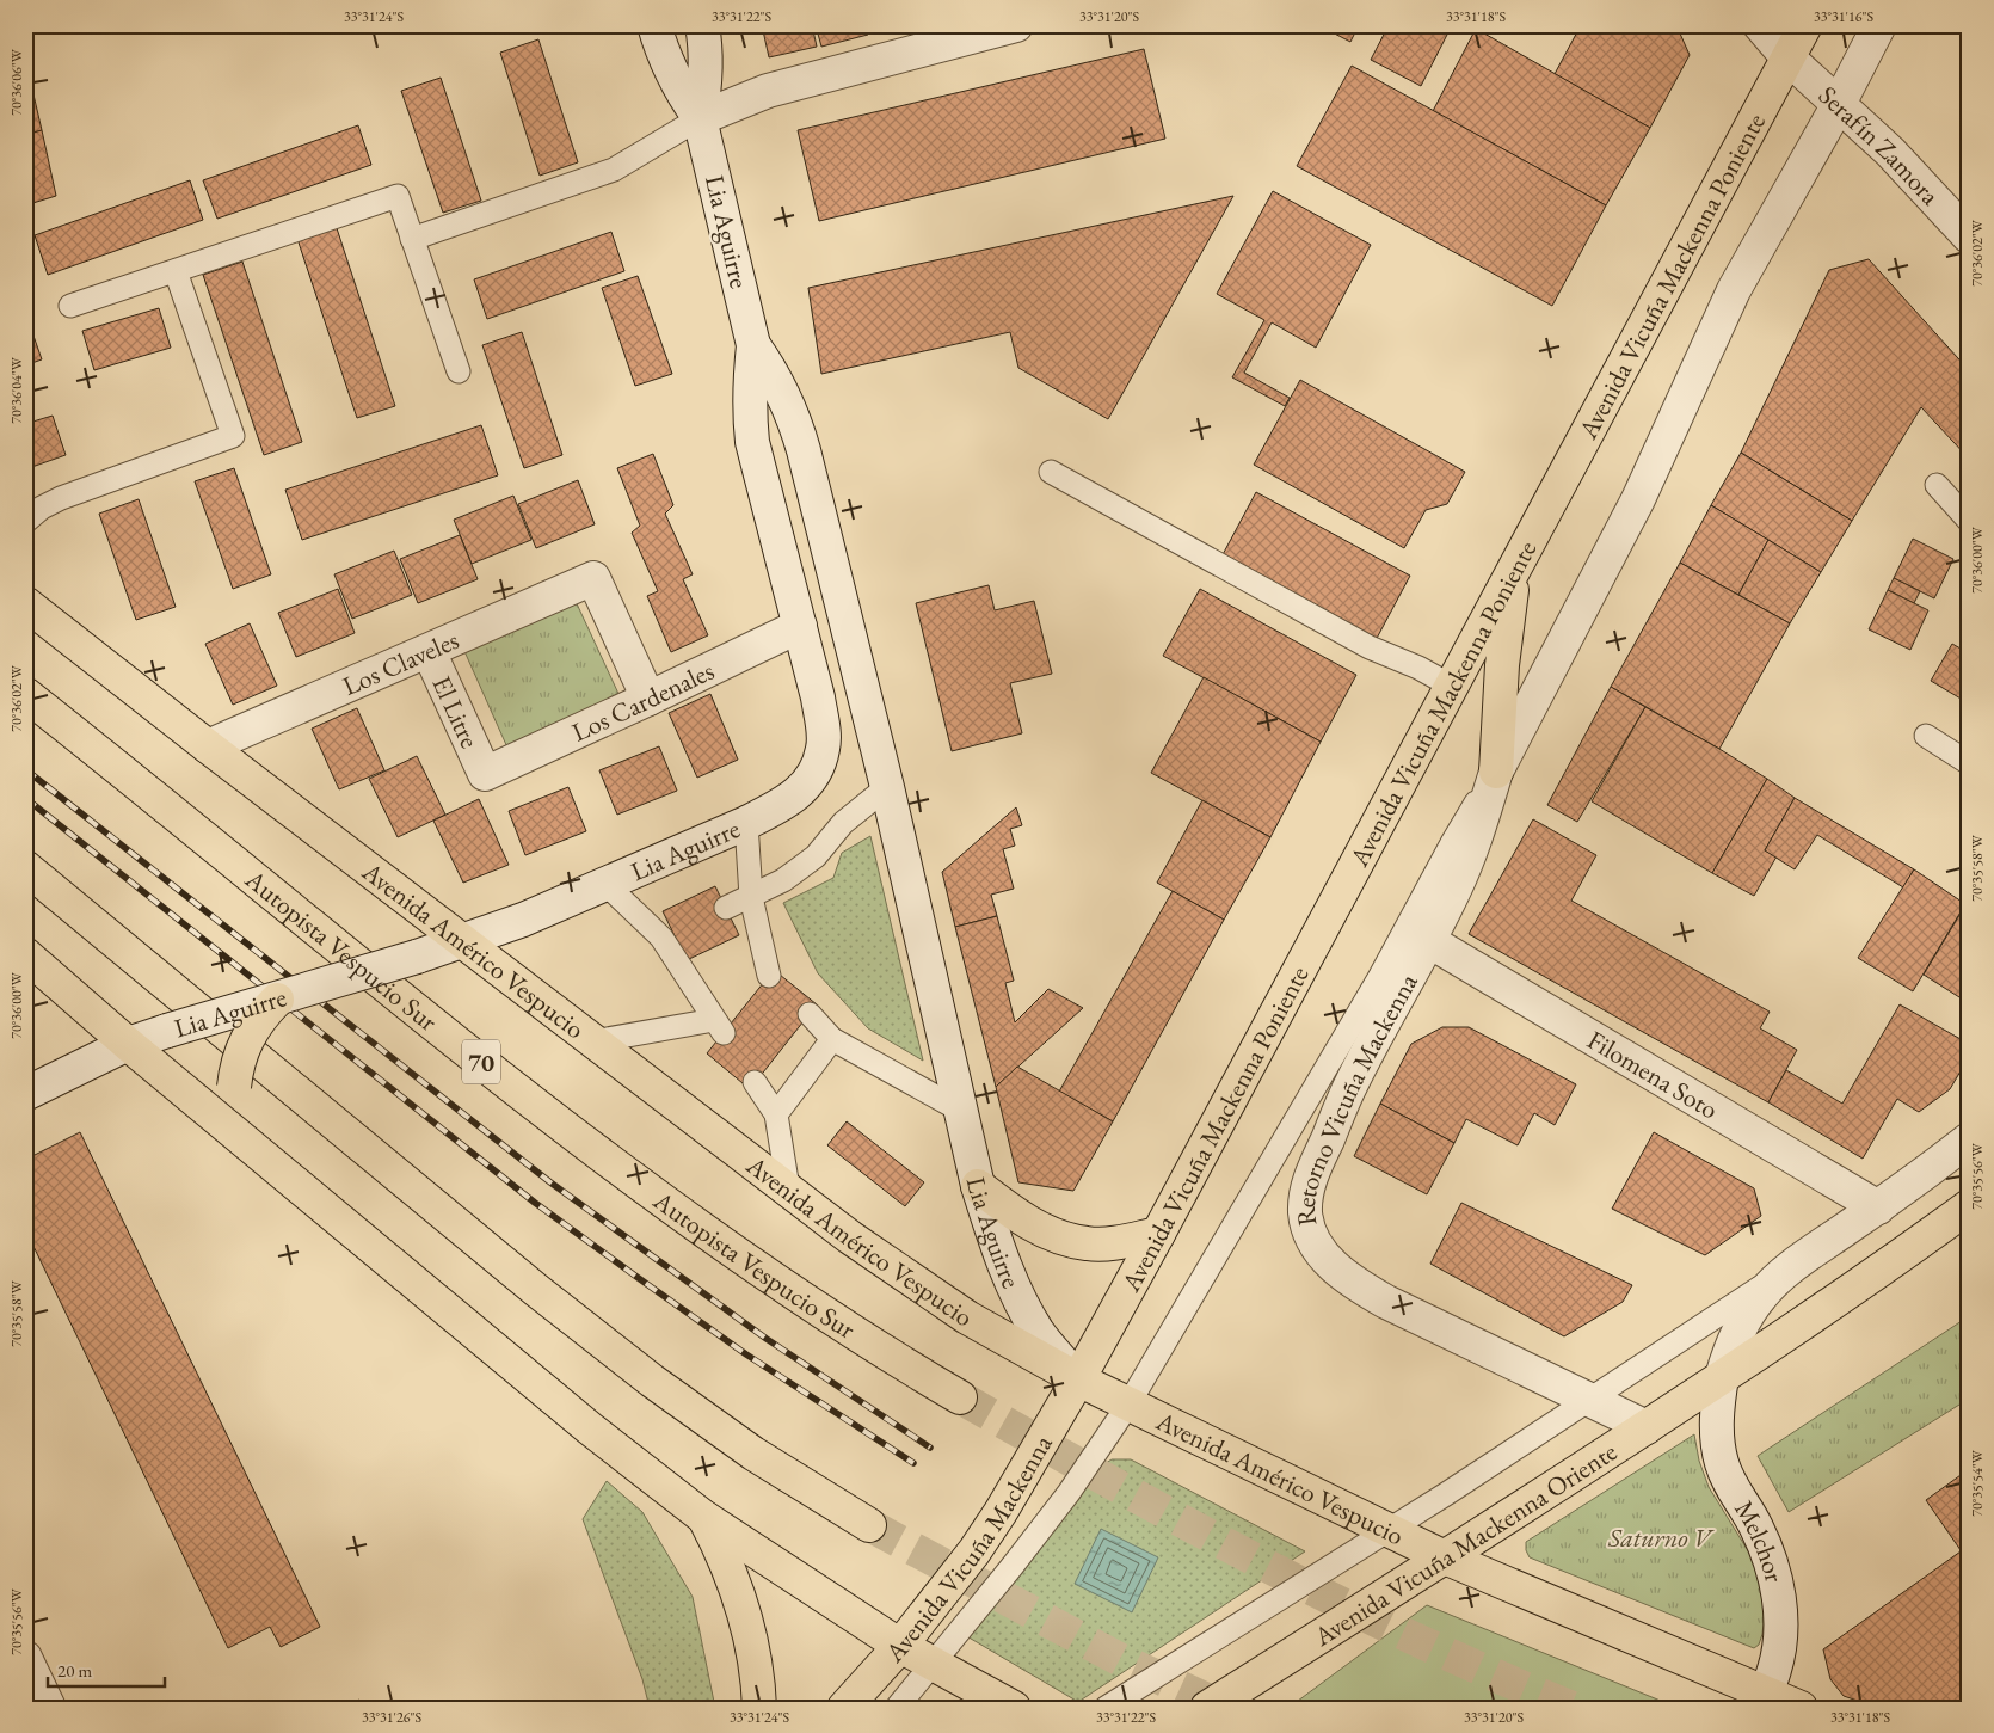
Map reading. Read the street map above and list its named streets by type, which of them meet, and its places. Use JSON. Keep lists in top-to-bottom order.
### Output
{
  "streets": {
    "main road": [
      "Avenida Vicuña Mackenna Poniente",
      "Autopista Vespucio Sur",
      "Avenida Américo Vespucio",
      "70",
      "Avenida Vicuña Mackenna Oriente",
      "Avenida Vicuña Mackenna"
    ],
    "street": [
      "Serafín Zamora",
      "Lia Aguirre",
      "Los Claveles",
      "Los Cardenales",
      "El Litre",
      "Filomena Soto",
      "Retorno Vicuña Mackenna",
      "Melchor"
    ]
  },
  "crossings": [
    ["Serafín Zamora", "Avenida Vicuña Mackenna Poniente"],
    ["Lia Aguirre", "Avenida Vicuña Mackenna Poniente"],
    ["Lia Aguirre", "Los Cardenales"],
    ["Lia Aguirre", "Avenida Américo Vespucio"],
    ["Lia Aguirre", "Avenida Vicuña Mackenna"],
    ["Avenida Vicuña Mackenna Poniente", "Avenida Américo Vespucio"],
    ["Avenida Vicuña Mackenna Poniente", "Avenida Vicuña Mackenna"],
    ["Los Claveles", "Los Cardenales"],
    ["Los Claveles", "El Litre"],
    ["Los Claveles", "Avenida Américo Vespucio"],
    ["Los Cardenales", "El Litre"],
    ["Avenida Américo Vespucio", "Avenida Vicuña Mackenna Oriente"],
    ["Avenida Américo Vespucio", "Melchor"],
    ["Avenida Américo Vespucio", "Avenida Vicuña Mackenna"],
    ["Filomena Soto", "Retorno Vicuña Mackenna"],
    ["Retorno Vicuña Mackenna", "Avenida Vicuña Mackenna Oriente"],
    ["Avenida Vicuña Mackenna Oriente", "Melchor"]
  ],
  "parks": ["Saturno V"],
  "scale_bar": "20 m",
  "coordinates": [
    "33°31'24\"S",
    "33°31'22\"S",
    "33°31'20\"S",
    "33°31'18\"S",
    "33°31'16\"S",
    "70°36'06\"W",
    "70°36'02\"W",
    "70°36'04\"W",
    "70°36'00\"W",
    "70°35'58\"W",
    "70°35'56\"W",
    "70°35'54\"W",
    "33°31'26\"S"
  ]
}
